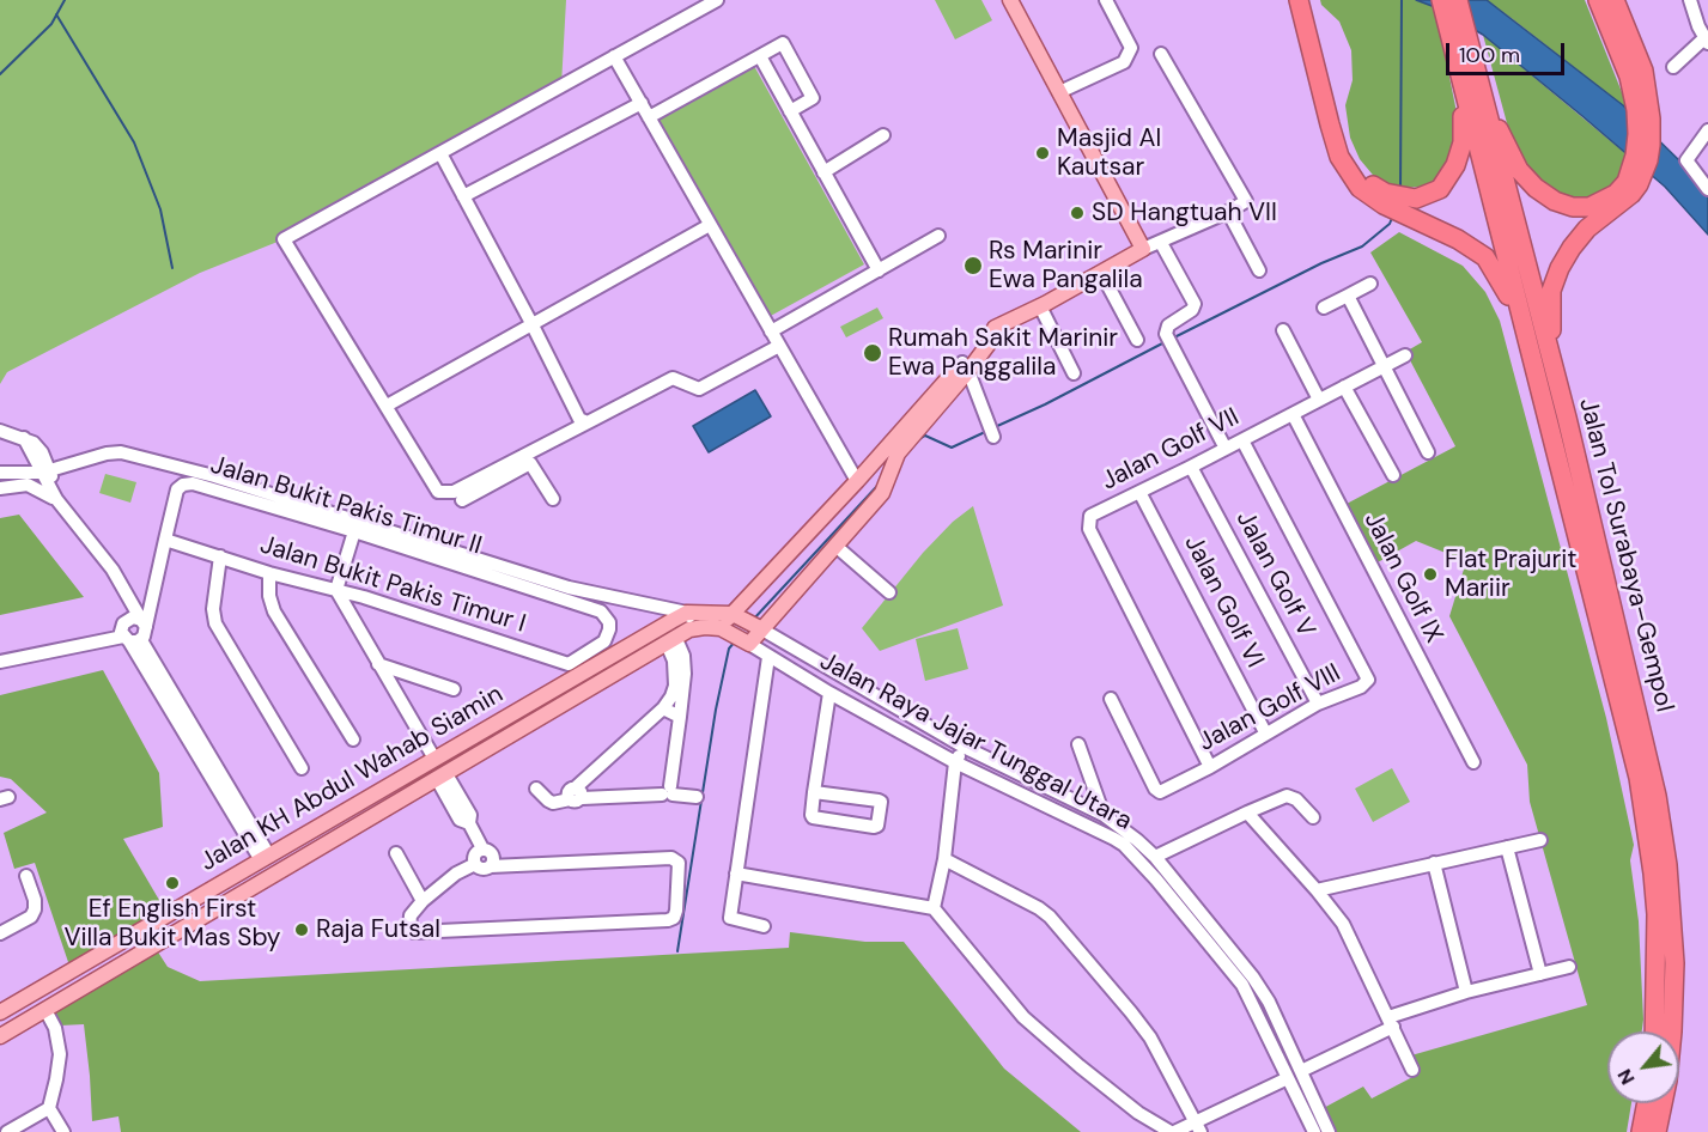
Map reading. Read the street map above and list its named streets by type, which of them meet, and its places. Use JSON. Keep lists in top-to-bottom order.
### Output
{
  "streets": {
    "highway": ["Jalan Tol Surabaya–Gempol"],
    "main road": ["Jalan Raya Jajar Tunggal Utara", "Jalan KH Abdul Wahab Siamin"],
    "street": [
      "Jalan Golf VII",
      "Jalan Bukit Pakis Timur II",
      "Jalan Golf V",
      "Jalan Golf IX",
      "Jalan Bukit Pakis Timur I",
      "Jalan Golf VI",
      "Jalan Golf VIII"
    ]
  },
  "crossings": [
    ["Jalan Golf VII", "Jalan Golf V"],
    ["Jalan Golf VII", "Jalan Golf IX"],
    ["Jalan Golf VII", "Jalan Golf VI"],
    ["Jalan Golf VII", "Jalan Golf VIII"],
    ["Jalan Bukit Pakis Timur II", "Jalan Bukit Pakis Timur I"],
    ["Jalan Golf V", "Jalan Golf VIII"],
    ["Jalan Golf VI", "Jalan Golf VIII"]
  ],
  "places": [
    "Masjid Al Kautsar",
    "SD Hangtuah VII",
    "Rs Marinir Ewa Pangalila",
    "Rumah Sakit Marinir Ewa Panggalila",
    "Flat Prajurit Mariir",
    "Ef English First Villa Bukit Mas Sby",
    "Raja Futsal"
  ],
  "scale_bar": "100 m",
  "north": "bottom left"
}
